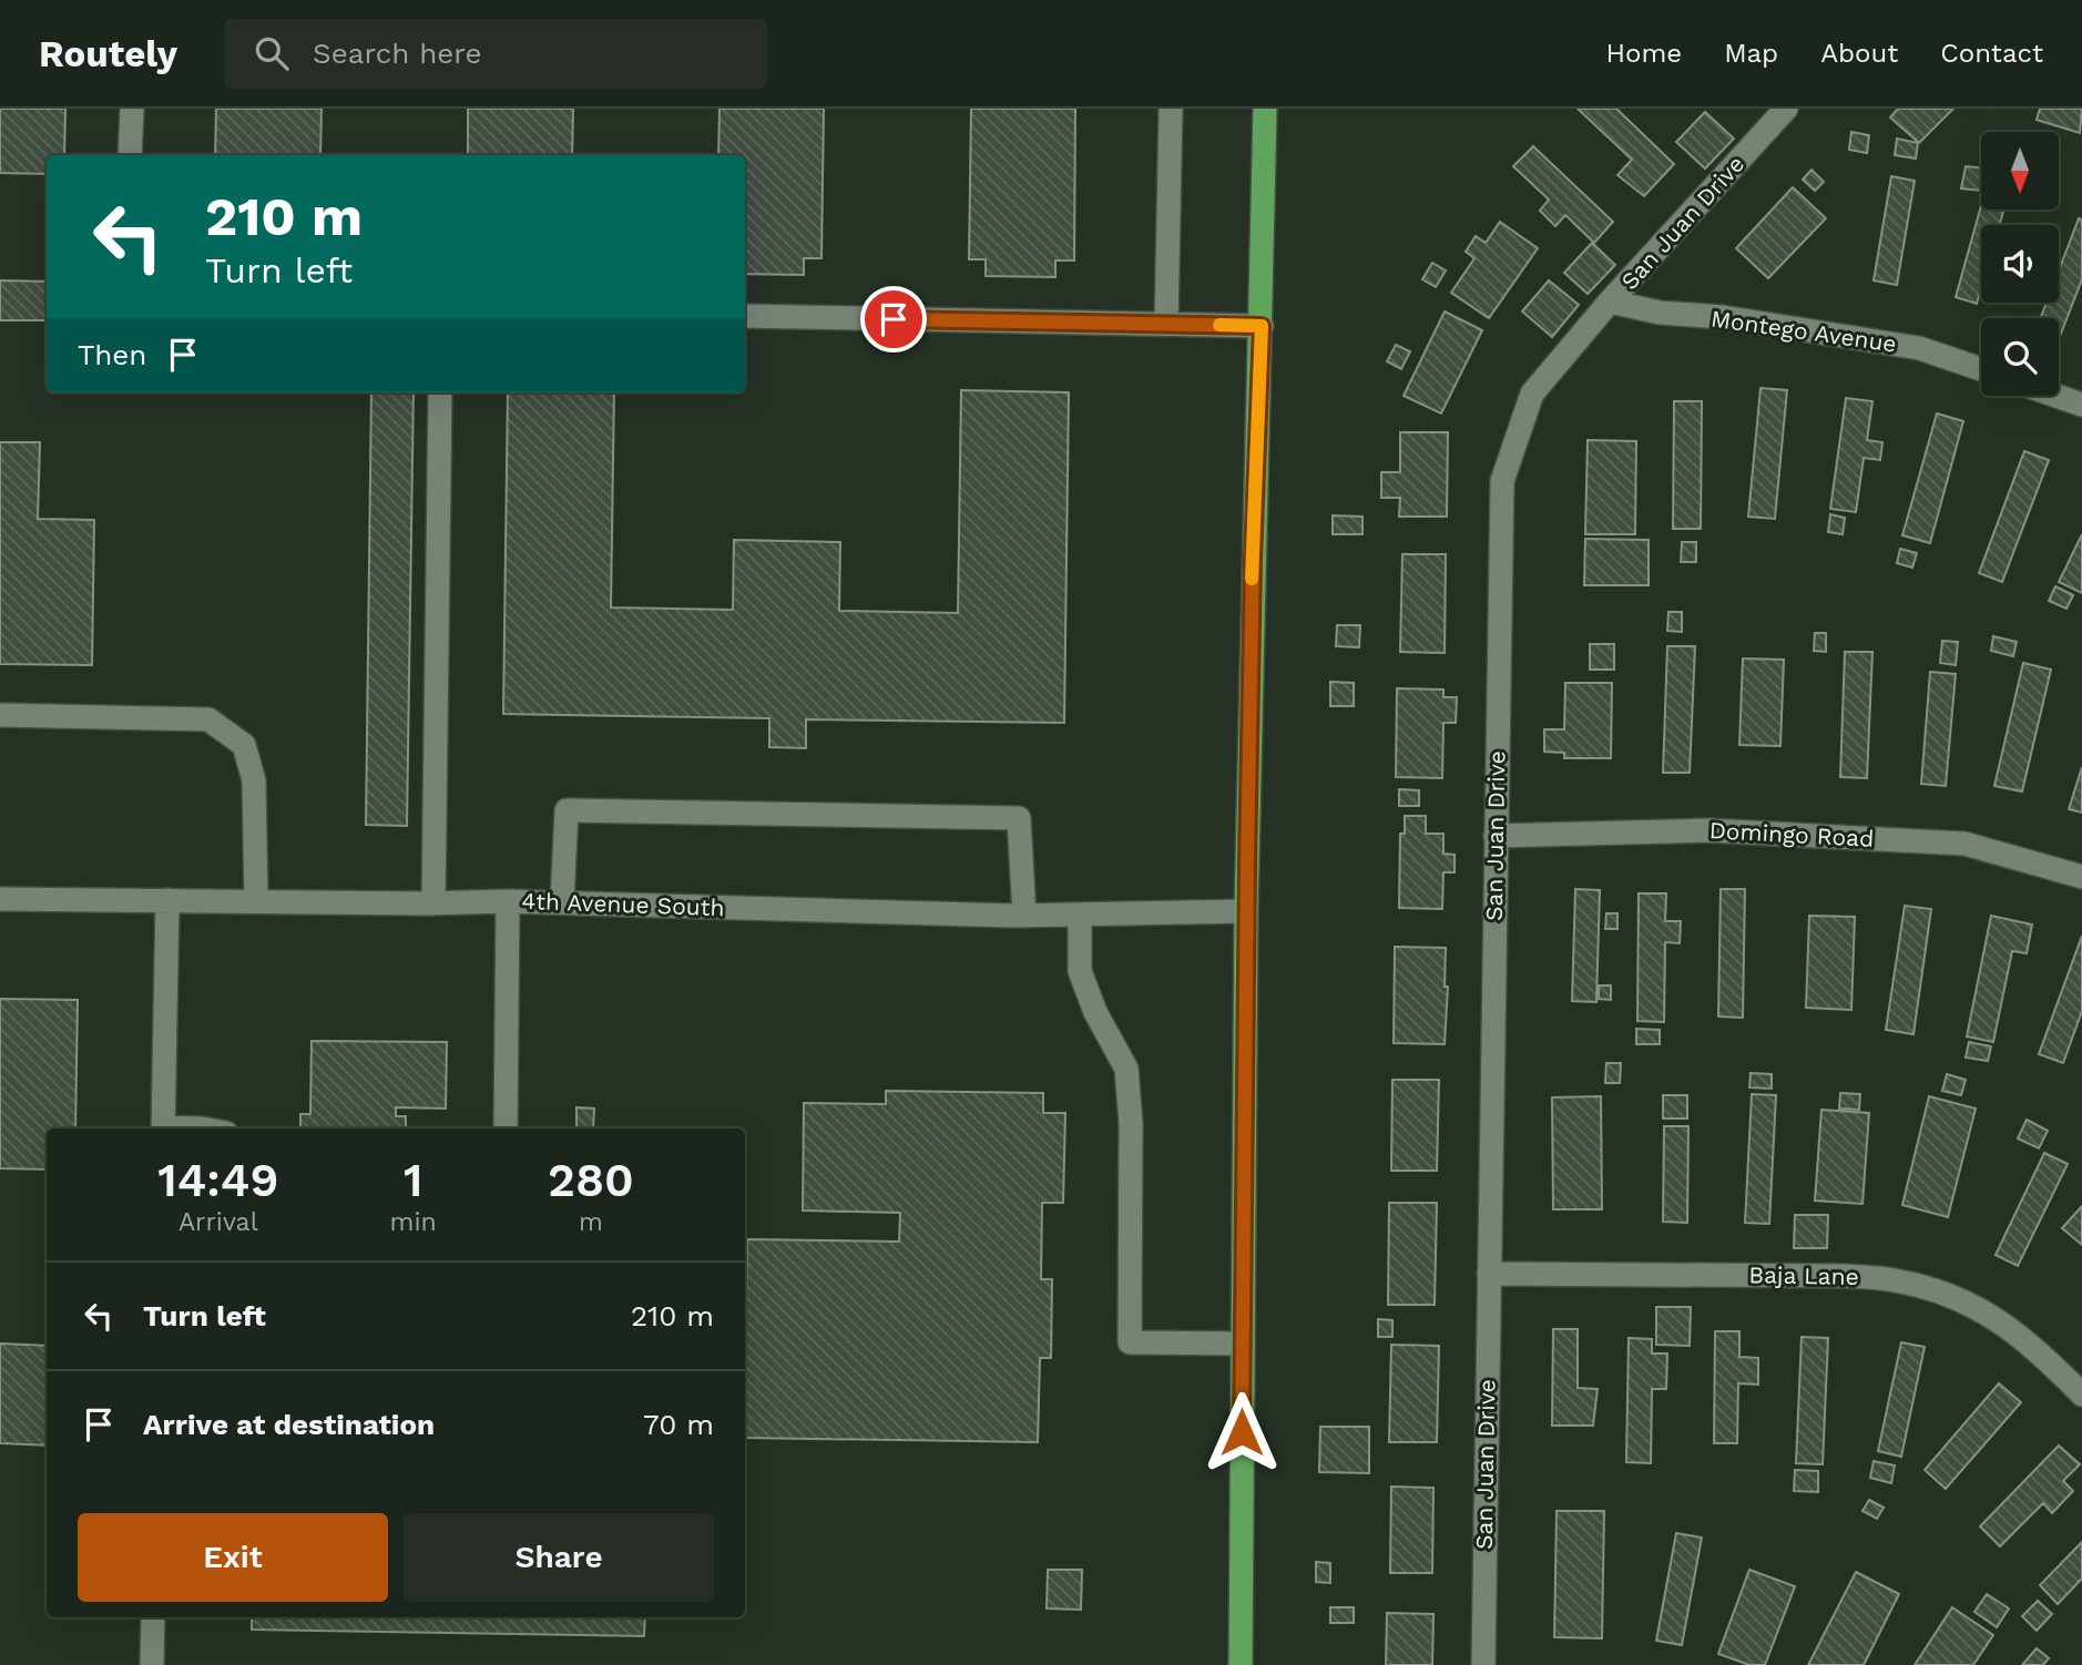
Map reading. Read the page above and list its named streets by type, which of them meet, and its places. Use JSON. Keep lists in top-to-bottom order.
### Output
{
  "streets": {
    "street": [
      "San Juan Drive",
      "Montego Avenue",
      "Domingo Road",
      "4th Avenue South",
      "Baja Lane"
    ]
  },
  "crossings": [
    ["San Juan Drive", "Montego Avenue"],
    ["San Juan Drive", "Domingo Road"],
    ["San Juan Drive", "Baja Lane"]
  ],
  "north": "bottom",
  "page": {
    "header": "Routely",
    "search": "Search here",
    "nav": [
      "Home",
      "Map",
      "About",
      "Contact"
    ],
    "turn": ["210 m", "Turn left"],
    "then": "Then",
    "eta": [
      "14:49",
      "Arrival",
      "1",
      "min",
      "280",
      "m"
    ],
    "list": [
      {
        "name": "Turn left",
        "value": "210 m"
      },
      {
        "name": "Arrive at destination",
        "value": "70 m"
      }
    ],
    "buttons": ["Exit", "Share"]
  }
}
